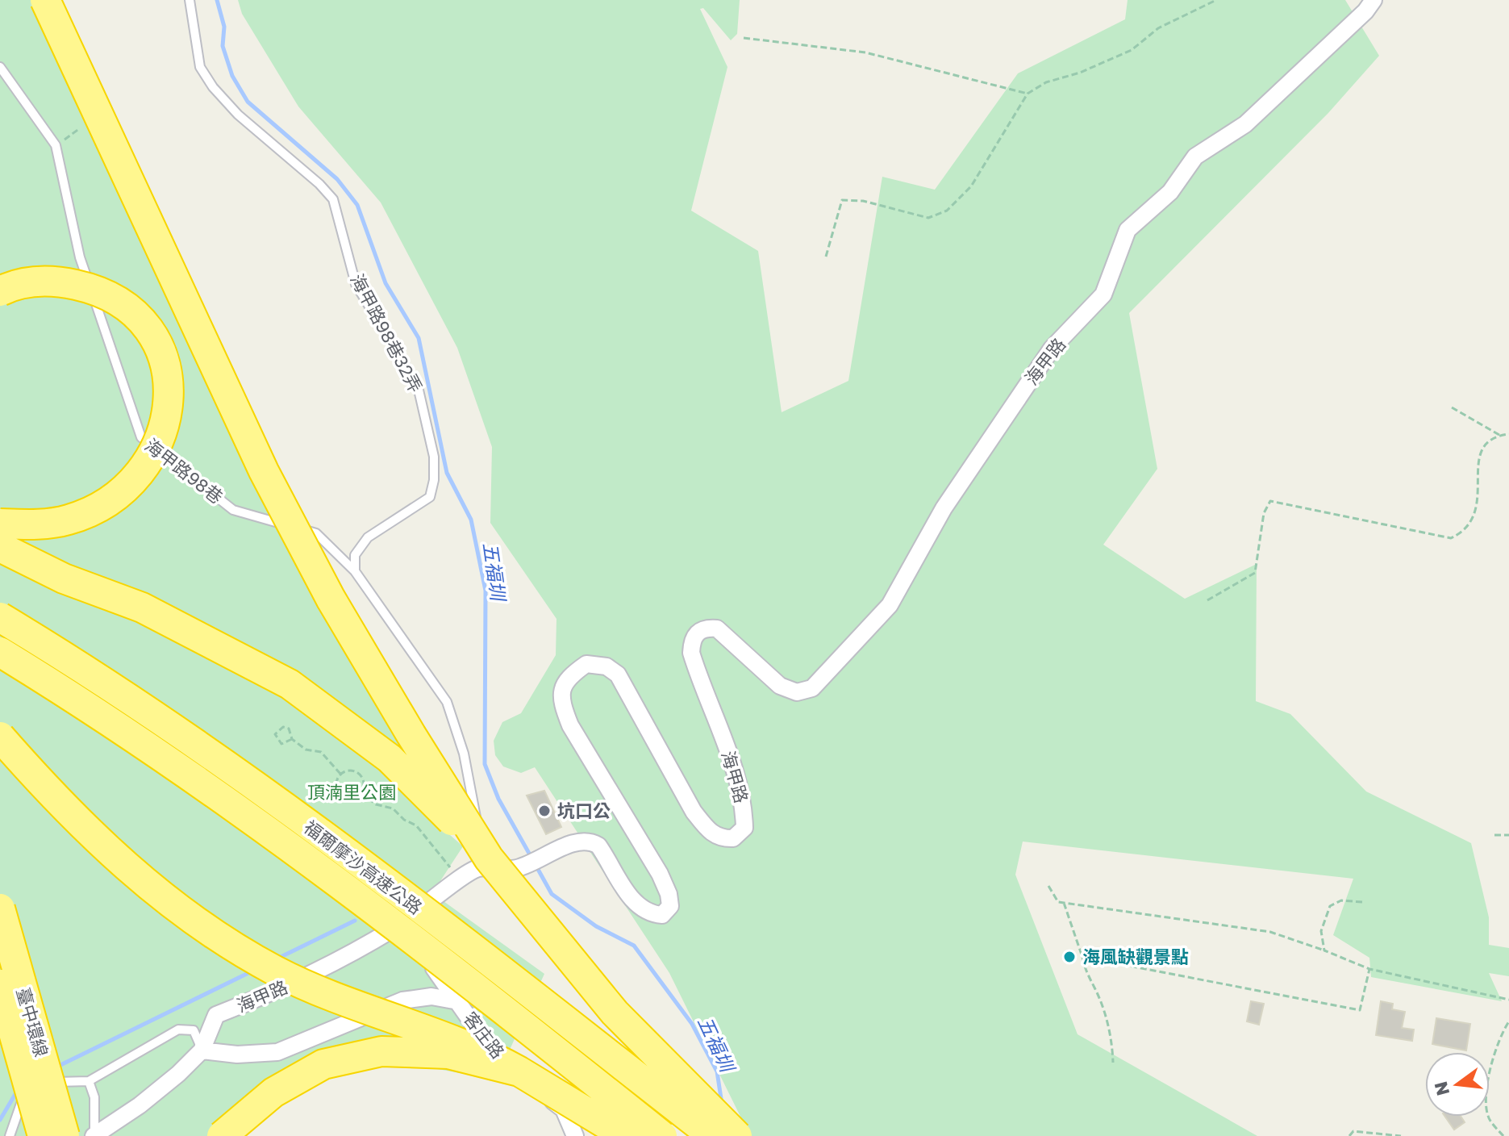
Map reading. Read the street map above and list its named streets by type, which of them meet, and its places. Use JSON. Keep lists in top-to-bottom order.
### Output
{
  "streets": {
    "highway": ["福爾摩沙高速公路", "臺中環線"],
    "street": ["海甲路", "客庄路"],
    "lane": ["海甲路98巷32弄", "海甲路98巷"]
  },
  "crossings": [
    ["海甲路98巷32弄", "海甲路98巷"],
    ["海甲路", "海甲路98巷"],
    ["海甲路", "客庄路"]
  ],
  "water": ["五福圳"],
  "parks": ["頂湳里公園"],
  "places": ["坑口公", "海風缺觀景點"],
  "north": "left"
}
